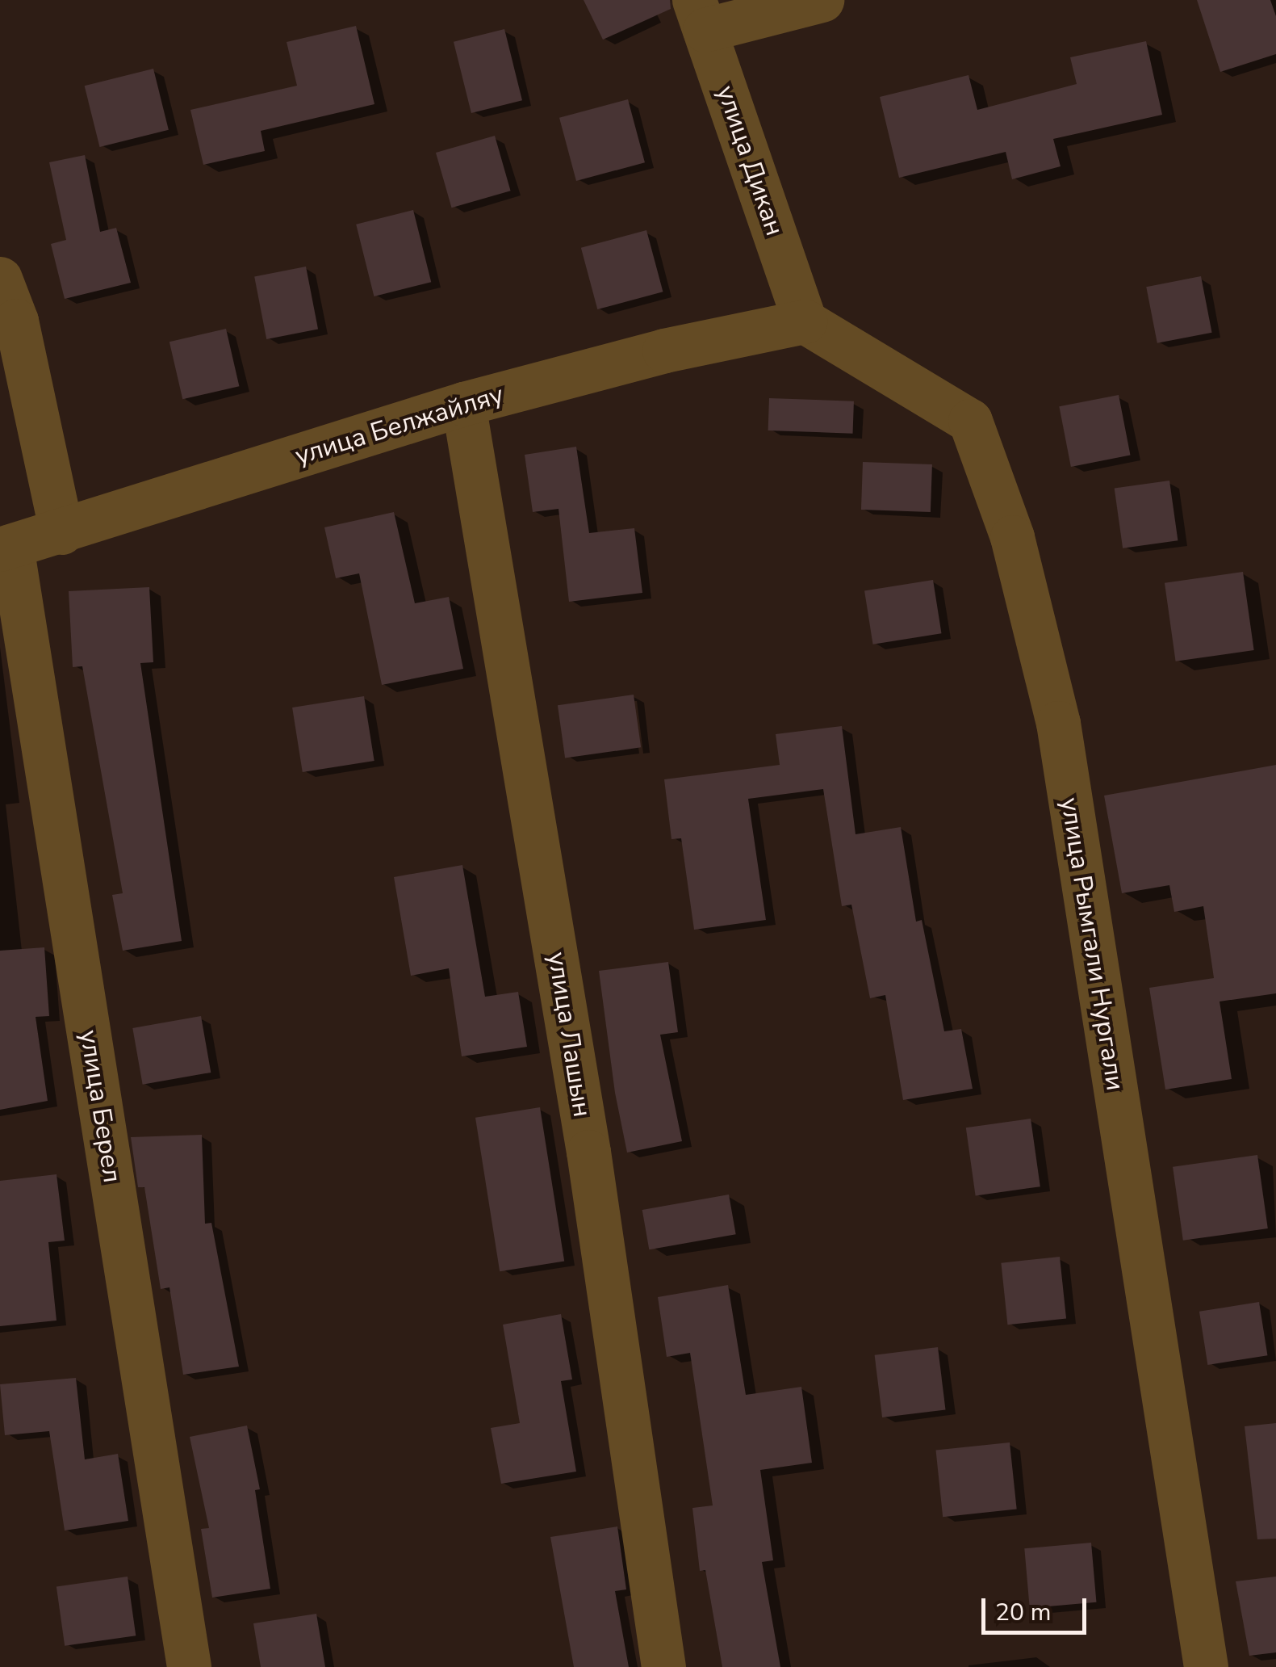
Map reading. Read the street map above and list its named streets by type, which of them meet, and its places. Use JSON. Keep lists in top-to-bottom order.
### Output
{
  "streets": {
    "street": [
      "улица Дикан",
      "улица Белжайляу",
      "улица Рымгали Нургали",
      "улица Лашын",
      "улица Берел"
    ]
  },
  "crossings": [
    ["улица Дикан", "улица Белжайляу"],
    ["улица Дикан", "улица Рымгали Нургали"],
    ["улица Белжайляу", "улица Рымгали Нургали"],
    ["улица Белжайляу", "улица Лашын"],
    ["улица Белжайляу", "улица Берел"]
  ],
  "scale_bar": "20 m"
}
